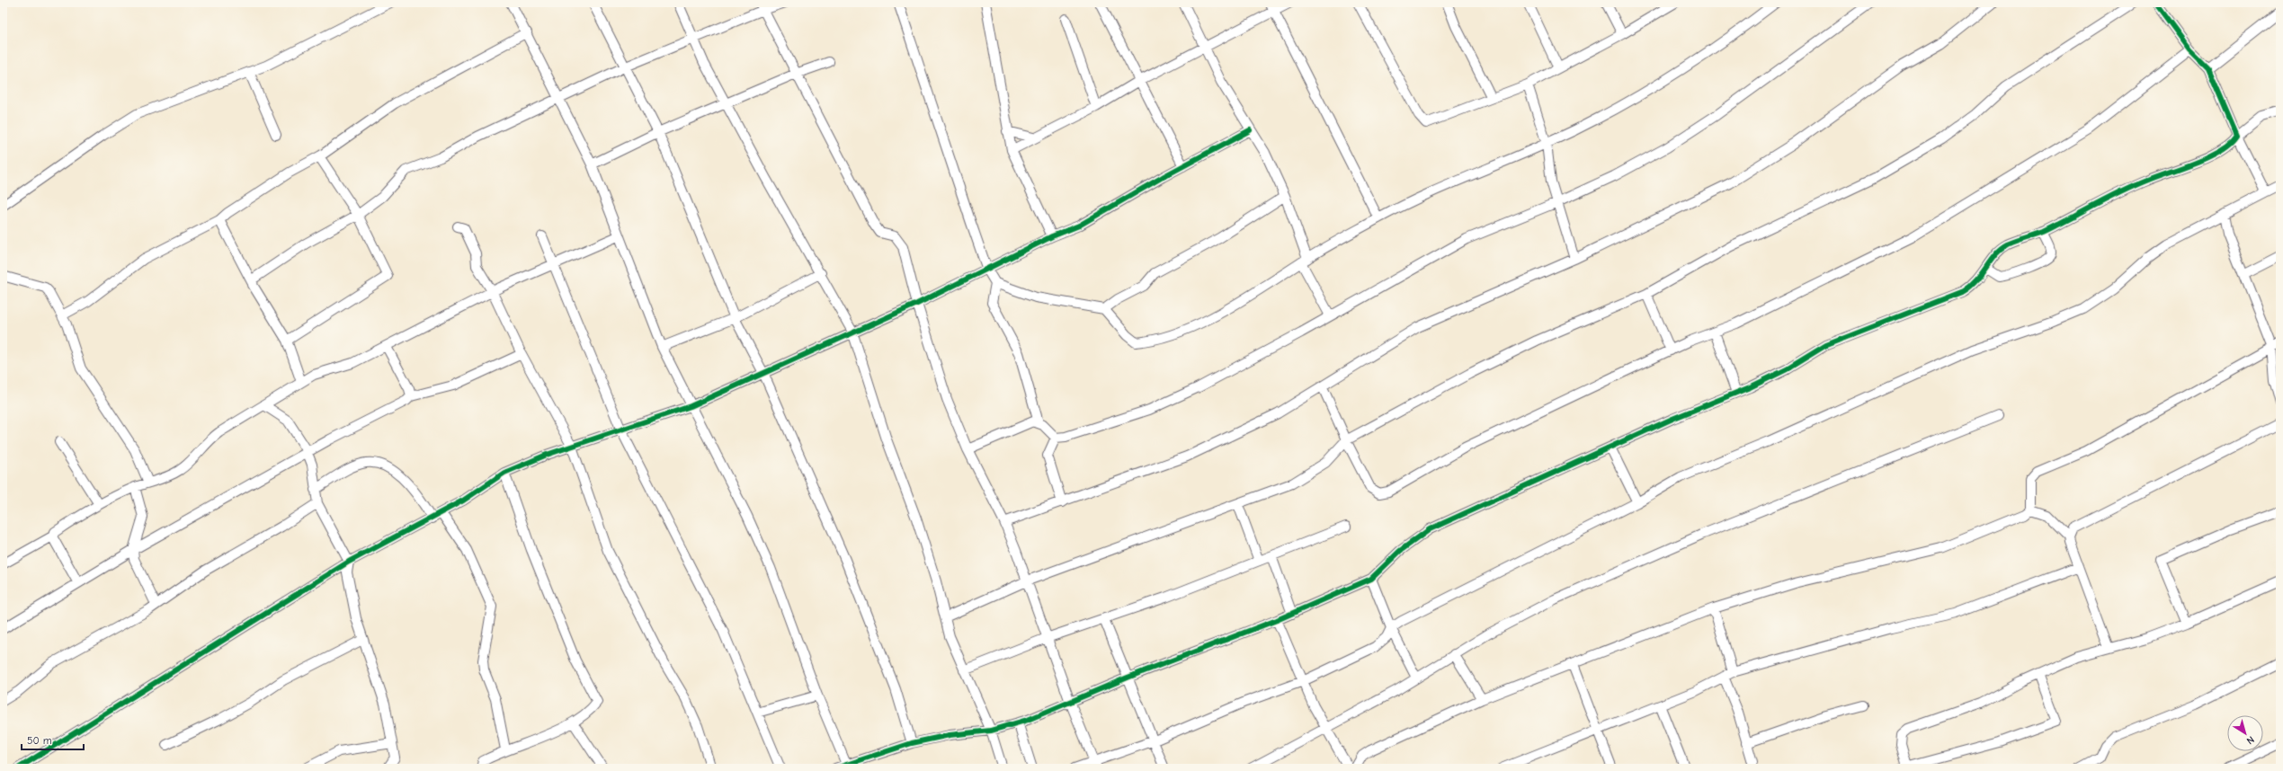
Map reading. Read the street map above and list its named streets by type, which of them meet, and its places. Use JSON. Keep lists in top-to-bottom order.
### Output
{
  "scale_bar": "50 m",
  "north": "bottom right"
}
